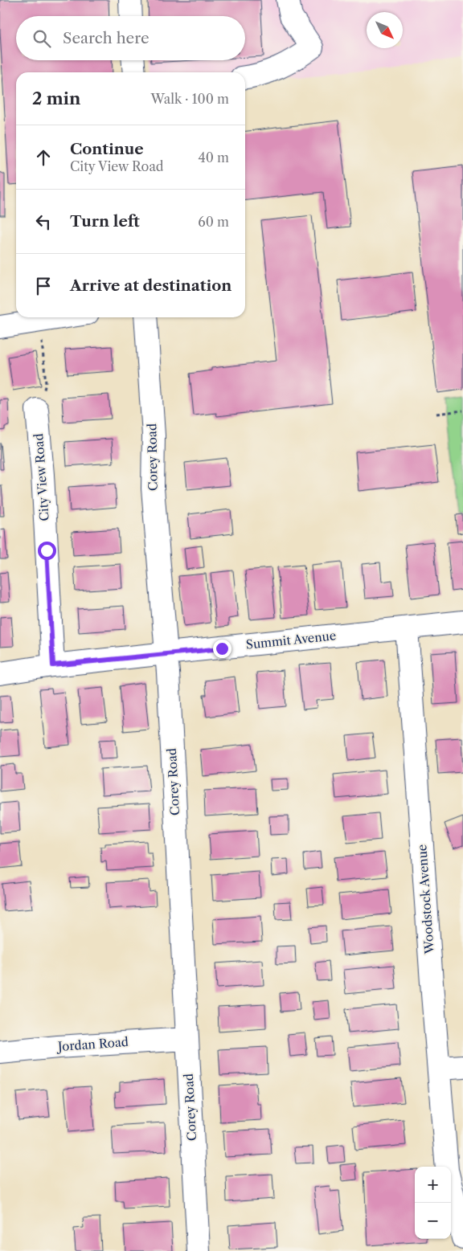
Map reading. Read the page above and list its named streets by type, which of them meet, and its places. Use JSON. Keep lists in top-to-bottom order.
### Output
{
  "streets": {
    "street": [
      "Corey Road",
      "City View Road",
      "Summit Avenue",
      "Woodstock Avenue",
      "Jordan Road"
    ]
  },
  "crossings": [
    ["Corey Road", "Summit Avenue"],
    ["Corey Road", "Jordan Road"],
    ["City View Road", "Summit Avenue"],
    ["Summit Avenue", "Woodstock Avenue"]
  ],
  "north": "bottom right",
  "page": {
    "search": "Search here",
    "heading": ["2 min", "Walk · 100 m"],
    "list": [
      ["Continue", "City View Road", "40 m"],
      ["Turn left", "60 m"],
      "Arrive at destination"
    ],
    "map_buttons": ["+", "−"]
  }
}
